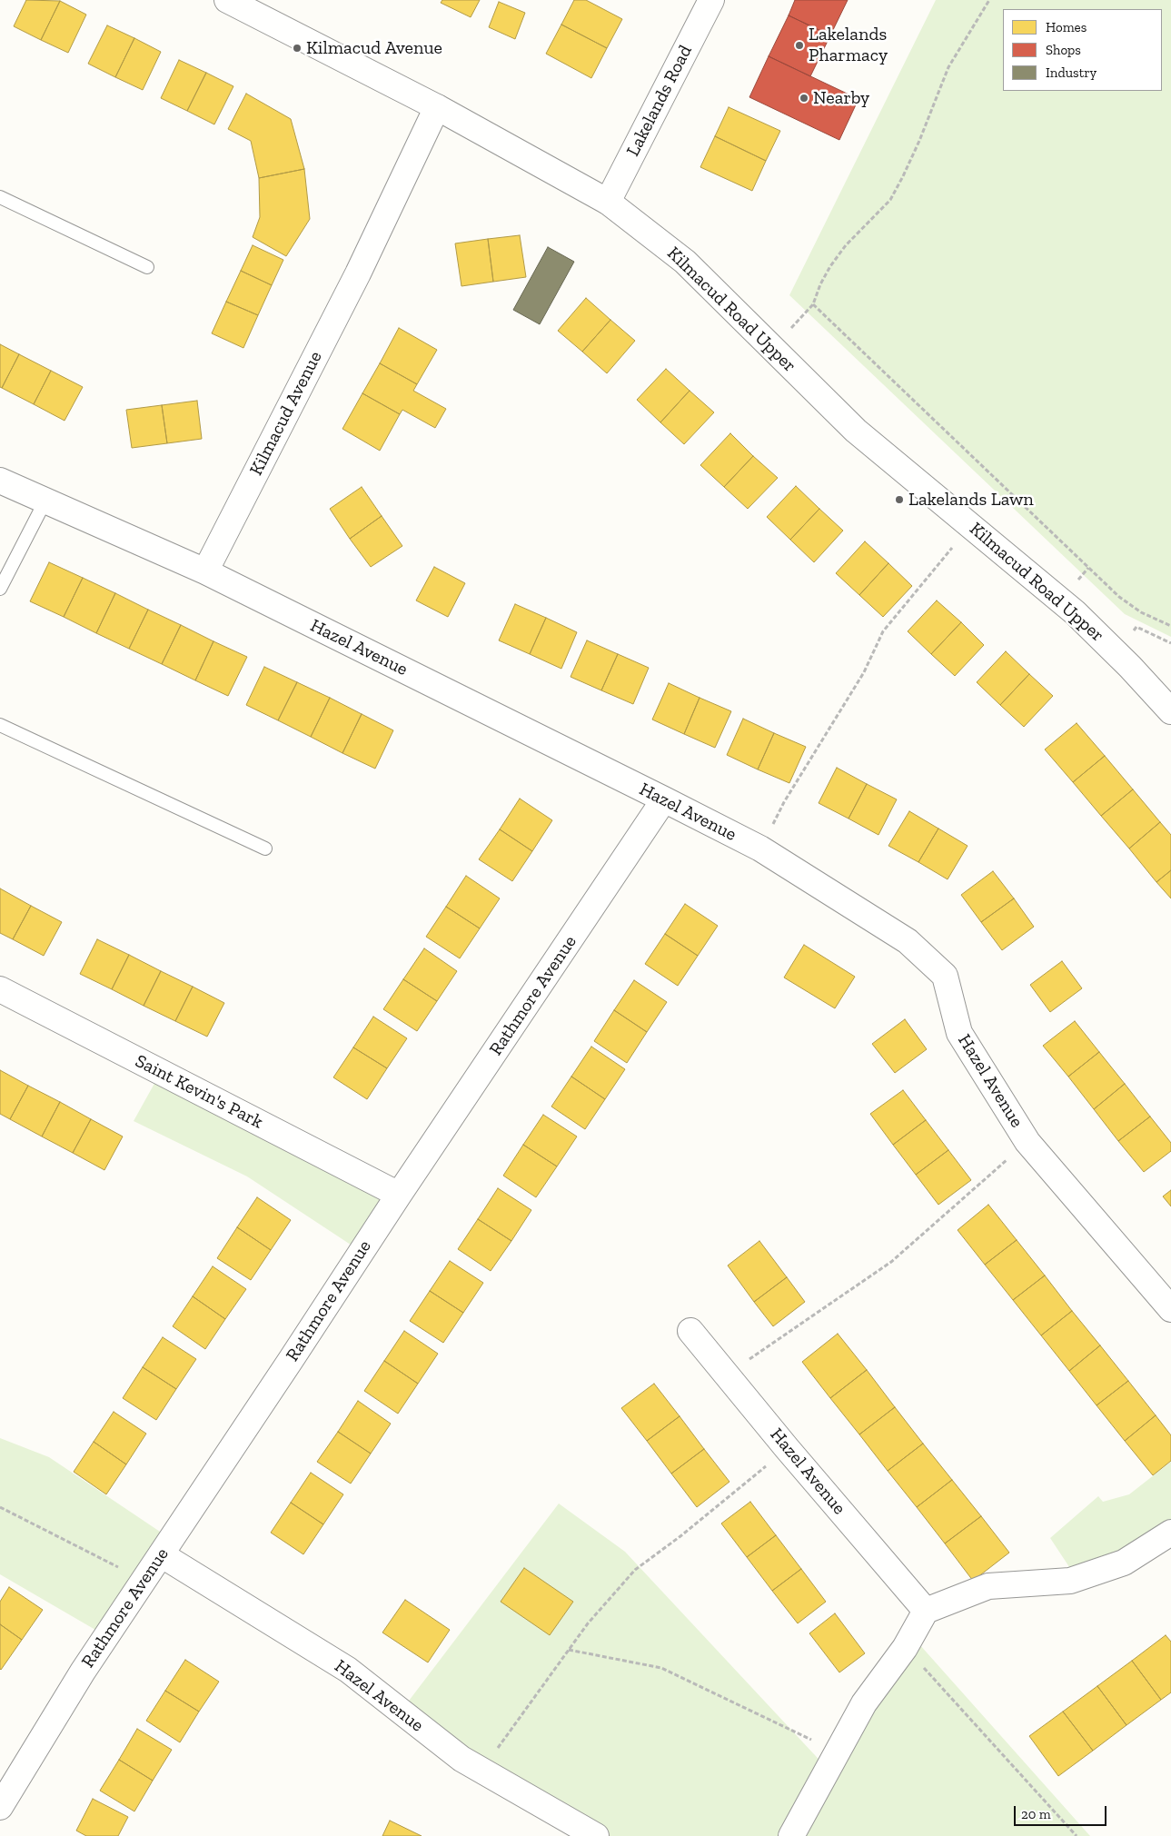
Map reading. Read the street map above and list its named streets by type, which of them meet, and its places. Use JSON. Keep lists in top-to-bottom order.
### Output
{
  "streets": {
    "street": [
      "Lakelands Road",
      "Kilmacud Road Upper",
      "Kilmacud Avenue",
      "Hazel Avenue",
      "Rathmore Avenue",
      "Saint Kevin's Park"
    ]
  },
  "crossings": [
    ["Lakelands Road", "Kilmacud Road Upper"],
    ["Kilmacud Road Upper", "Kilmacud Avenue"],
    ["Kilmacud Avenue", "Hazel Avenue"],
    ["Hazel Avenue", "Rathmore Avenue"],
    ["Rathmore Avenue", "Saint Kevin's Park"]
  ],
  "places": [
    "Lakelands Pharmacy",
    "Kilmacud Avenue",
    "Nearby",
    "Lakelands Lawn"
  ],
  "legend": ["Homes", "Shops", "Industry"],
  "scale_bar": "20 m"
}
